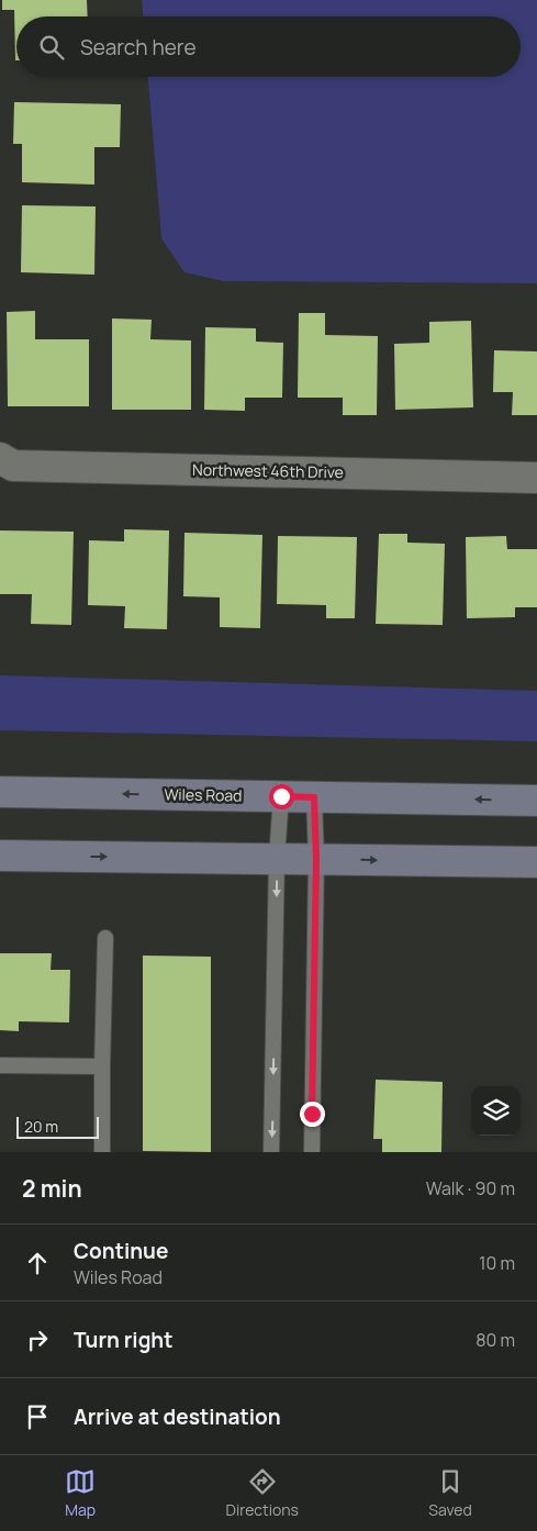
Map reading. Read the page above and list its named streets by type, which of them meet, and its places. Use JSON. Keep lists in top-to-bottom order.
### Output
{
  "streets": {
    "main road": ["Wiles Road"],
    "street": ["Northwest 46th Drive"]
  },
  "scale_bar": "20 m",
  "page": {
    "search": "Search here",
    "scale": "20 m",
    "heading": ["2 min", "Walk · 90 m"],
    "list": [
      ["Continue", "Wiles Road", "10 m"],
      ["Turn right", "80 m"],
      "Arrive at destination"
    ],
    "nav": ["Map", "Directions", "Saved"]
  }
}
